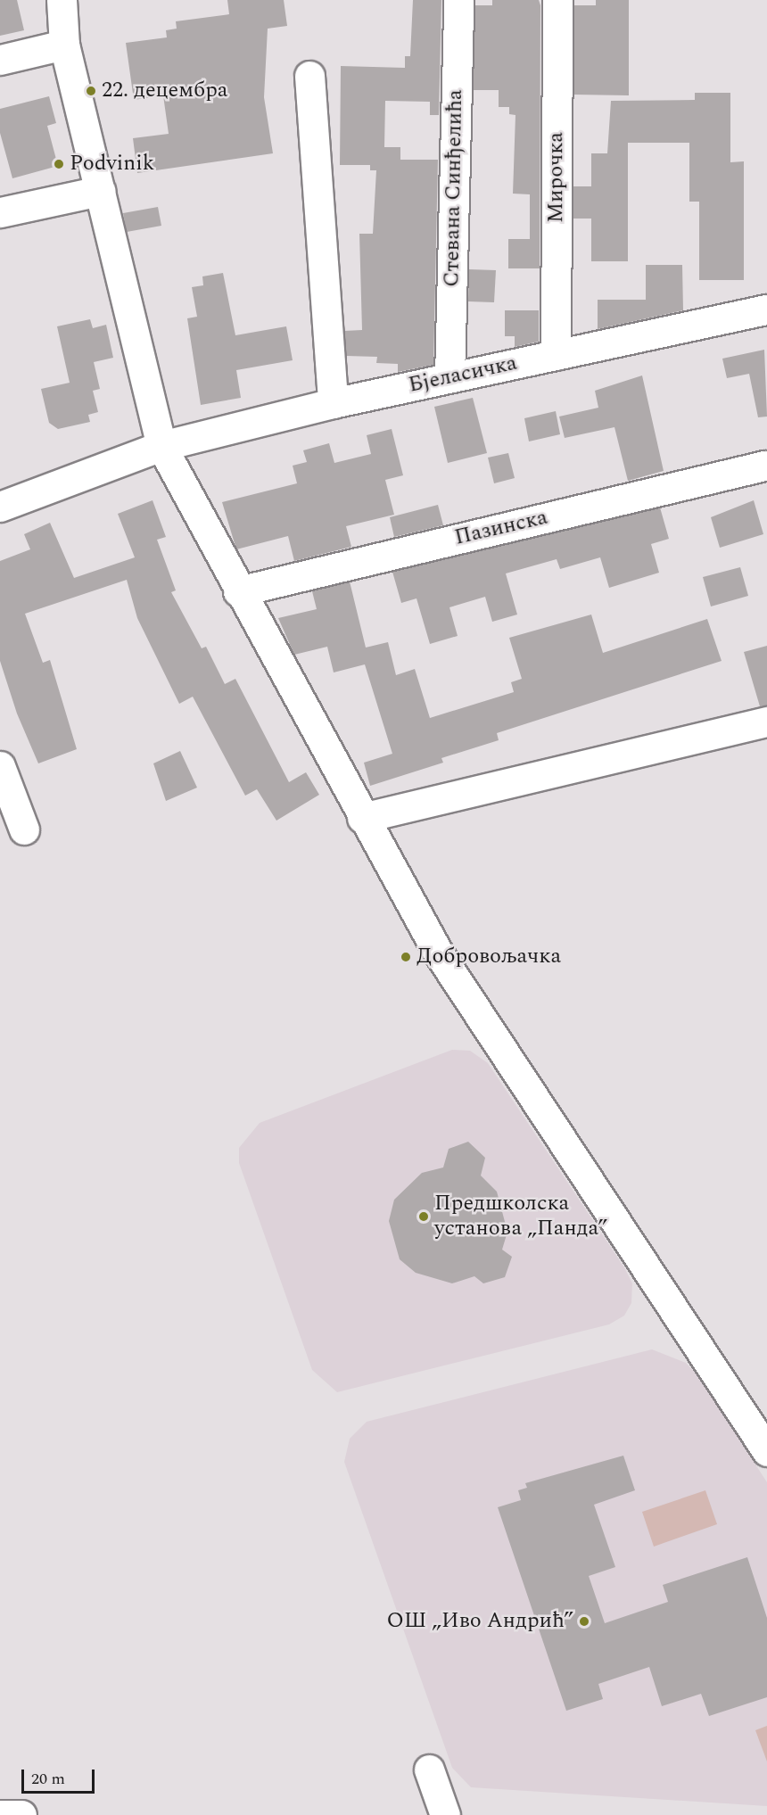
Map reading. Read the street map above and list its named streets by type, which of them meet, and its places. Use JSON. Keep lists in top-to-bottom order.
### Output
{
  "streets": {
    "street": [
      "Мирочка",
      "Стевана Синђелића",
      "Бјеласичка",
      "Пазинска"
    ]
  },
  "crossings": [
    ["Мирочка", "Бјеласичка"],
    ["Стевана Синђелића", "Бјеласичка"]
  ],
  "places": [
    "22. децембра",
    "Podvinik",
    "Добровољачка",
    "Предшколска установа „Панда”",
    "ОШ „Иво Андрић”"
  ],
  "scale_bar": "20 m"
}
